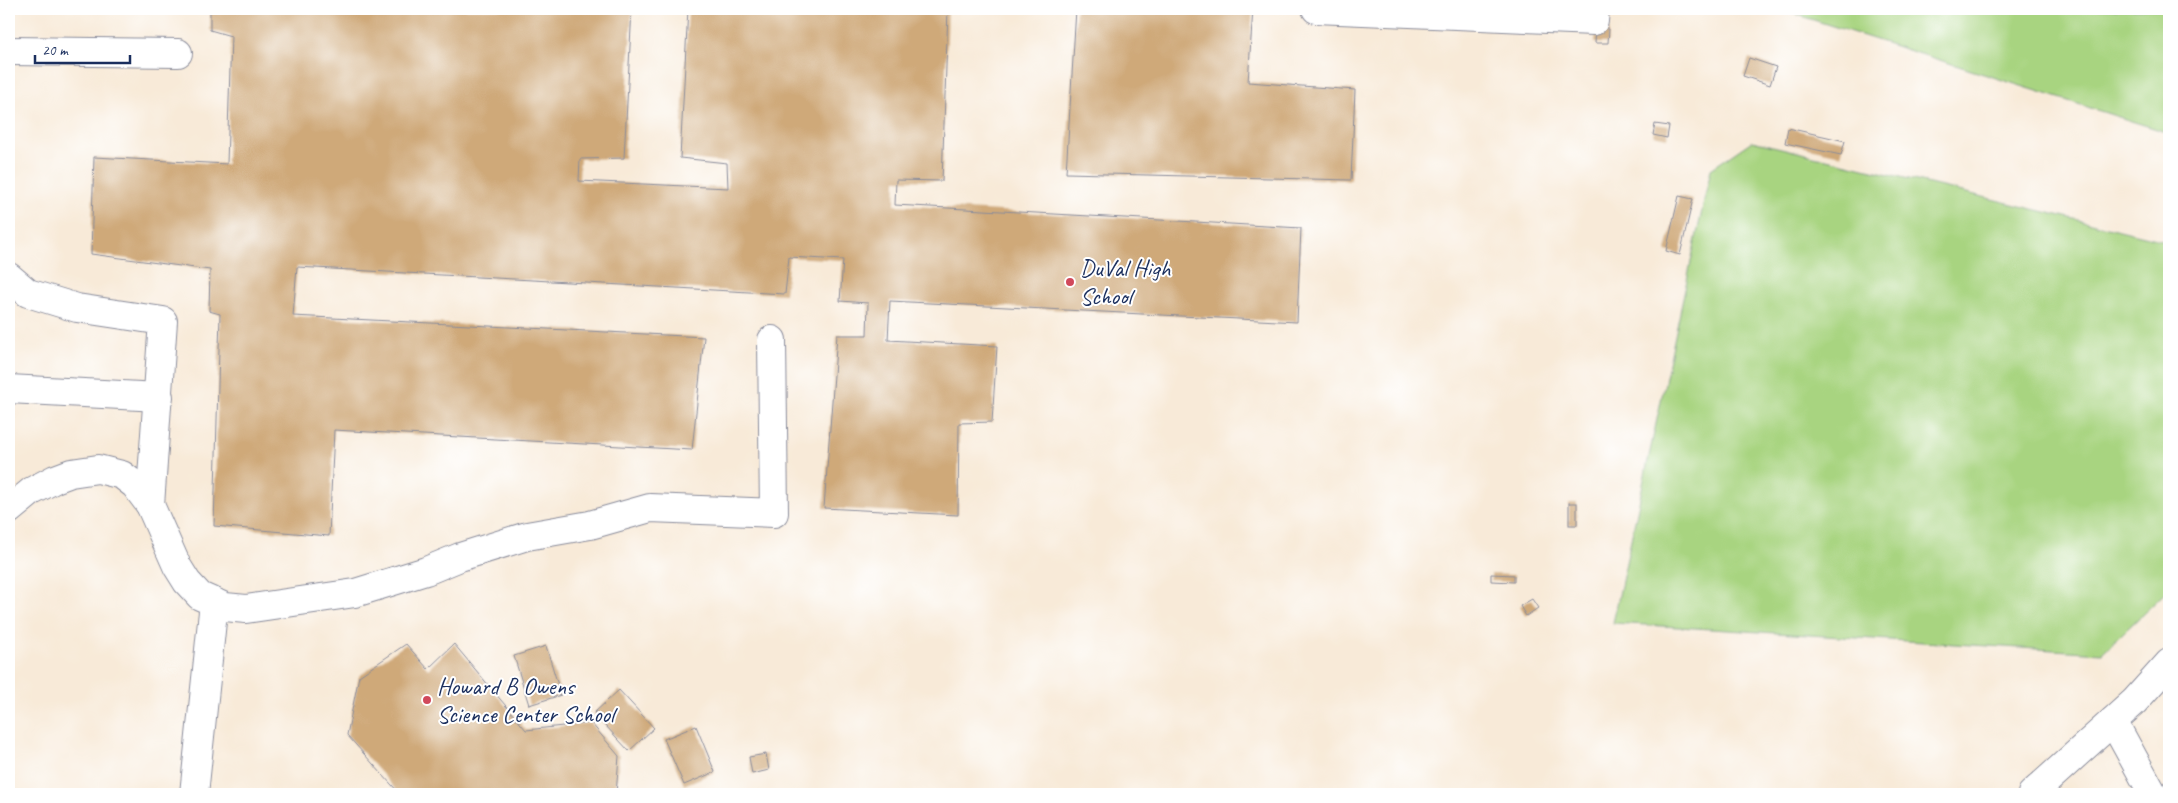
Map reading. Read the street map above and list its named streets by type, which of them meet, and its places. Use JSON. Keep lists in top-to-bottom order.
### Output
{
  "places": ["DuVal High School", "Howard B Owens Science Center School"],
  "scale_bar": "20 m"
}
